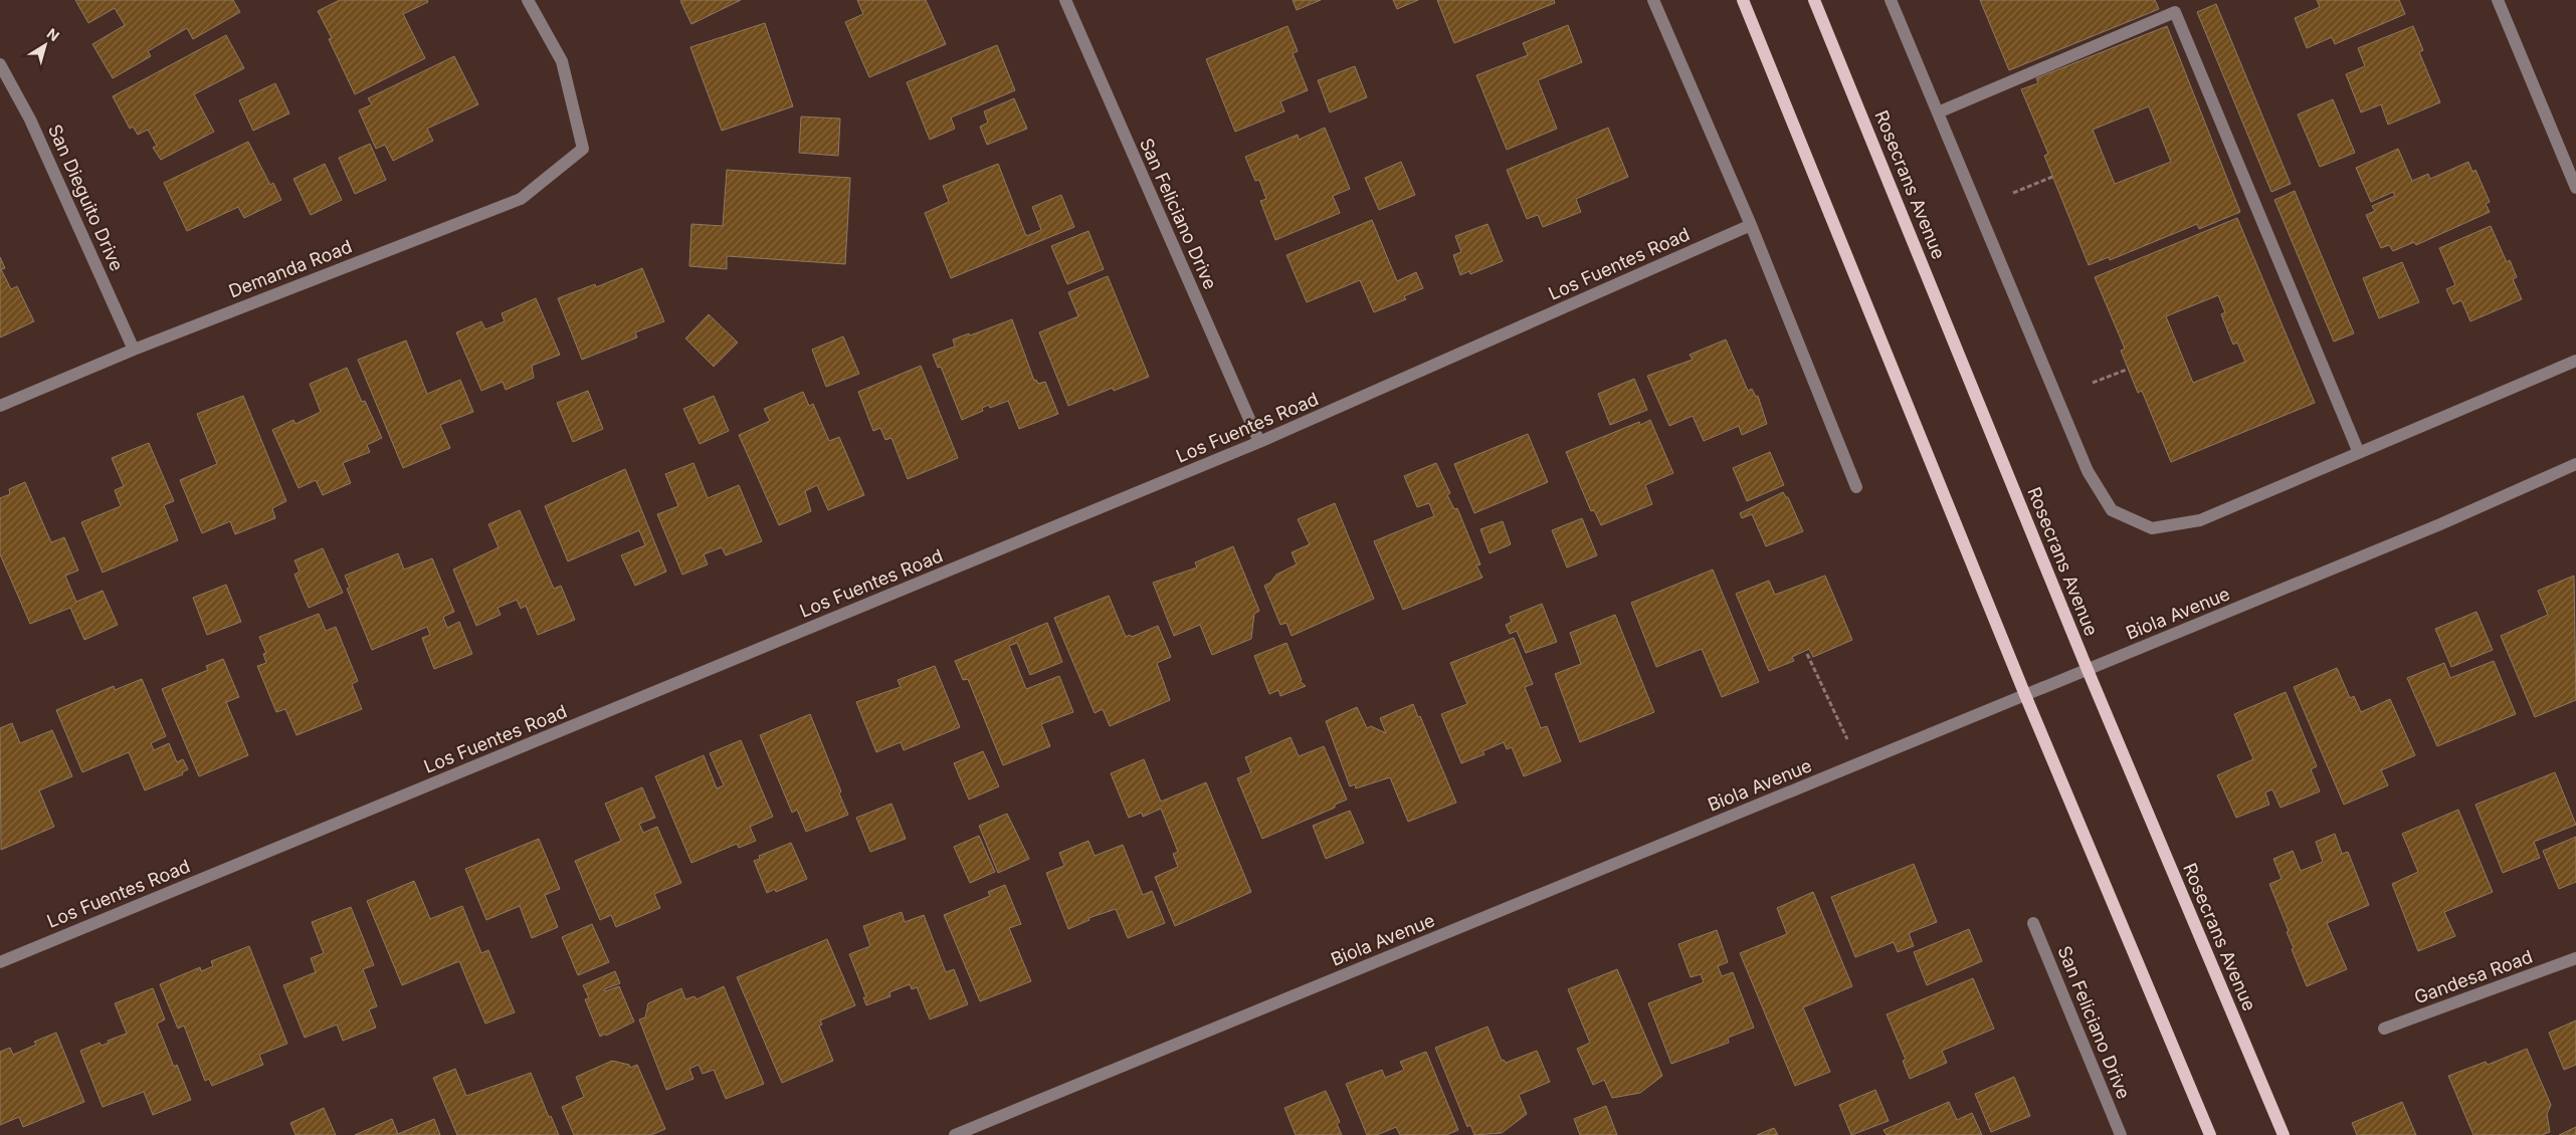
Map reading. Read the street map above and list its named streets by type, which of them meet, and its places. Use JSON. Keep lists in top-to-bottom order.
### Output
{
  "streets": {
    "main road": ["Rosecrans Avenue"],
    "street": [
      "San Dieguito Drive",
      "San Feliciano Drive",
      "Los Fuentes Road",
      "Demanda Road",
      "Biola Avenue",
      "Gandesa Road"
    ]
  },
  "crossings": [
    ["Rosecrans Avenue", "Biola Avenue"],
    ["San Dieguito Drive", "Demanda Road"],
    ["San Feliciano Drive", "Los Fuentes Road"]
  ],
  "north": "top right"
}
